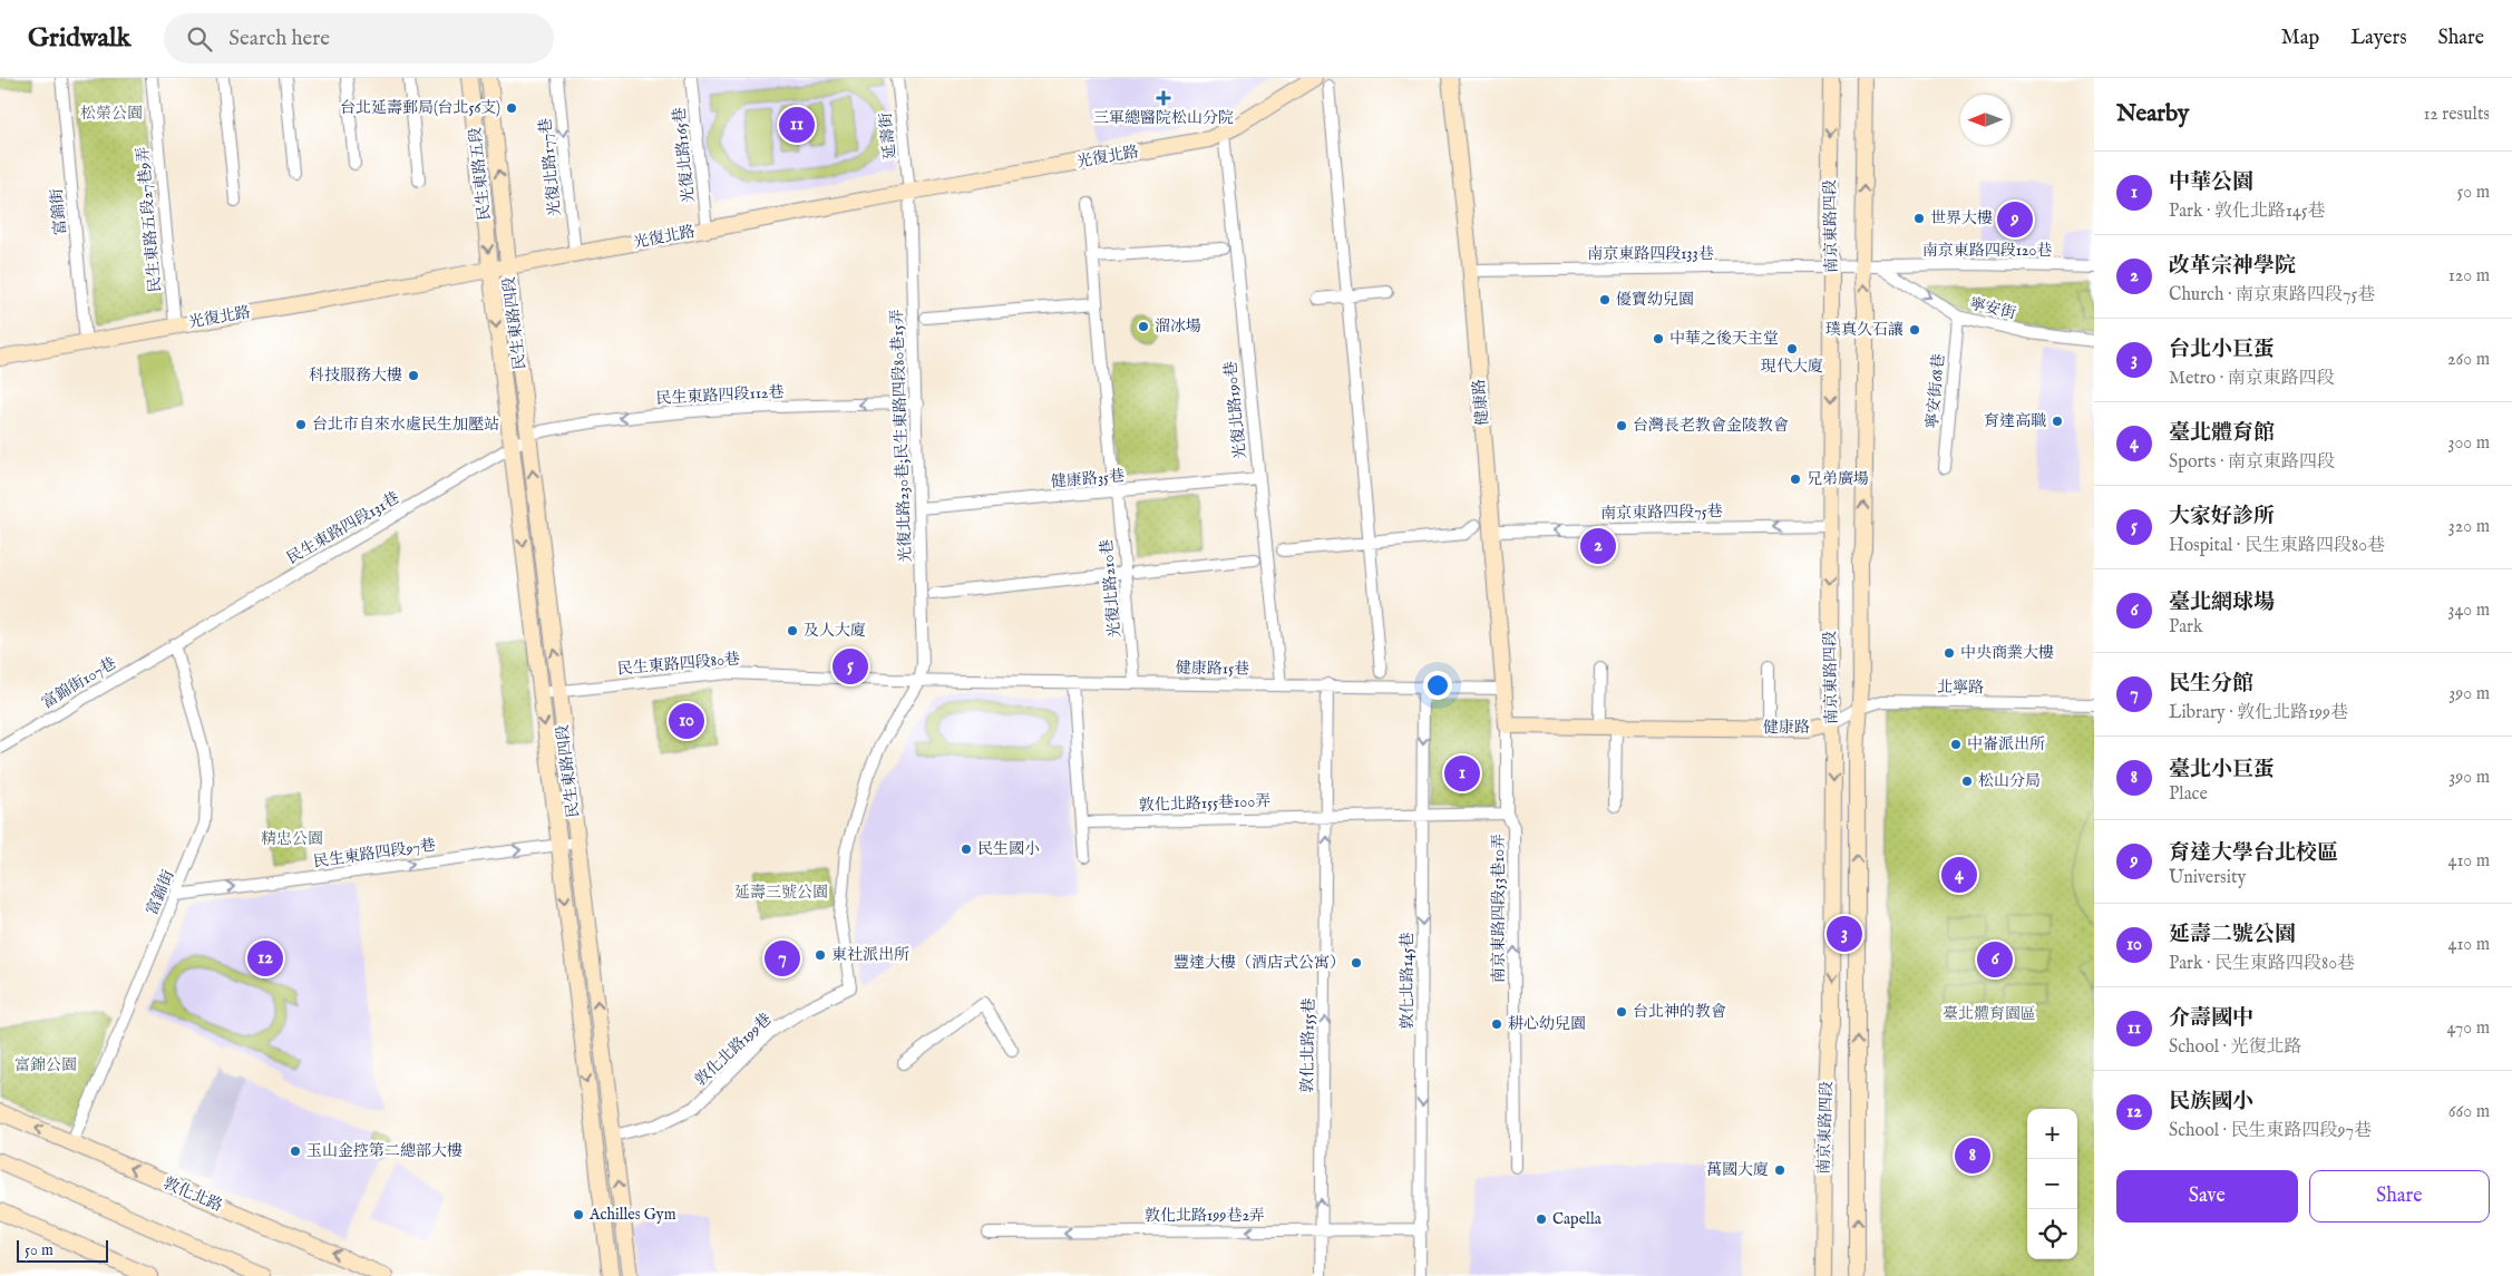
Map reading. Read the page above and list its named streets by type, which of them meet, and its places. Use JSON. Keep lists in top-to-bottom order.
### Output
{
  "streets": {
    "street": [
      "延壽街",
      "光復北路165巷",
      "光復北路",
      "光復北路177巷",
      "民生東路五段",
      "富錦街",
      "民生東路五段27巷9弄",
      "南京東路四段",
      "南京東路四段120巷",
      "南京東路四段133巷",
      "寧安街",
      "民生東路四段",
      "寧安街68巷",
      "民生東路四段112巷",
      "健康路",
      "光復北路190巷",
      "光復北路230巷;民生東路四段80巷15弄",
      "健康路35巷",
      "南京東路四段75巷",
      "民生東路四段131巷",
      "光復北路210巷",
      "民生東路四段80巷",
      "健康路15巷",
      "富錦街107巷",
      "北寧路",
      "敦化北路155巷100弄",
      "民生東路四段97巷",
      "南京東路四段53巷10弄",
      "敦化北路145巷",
      "敦化北路155巷",
      "敦化北路199巷",
      "敦化北路",
      "敦化北路199巷2弄"
    ]
  },
  "crossings": [
    ["延壽街", "光復北路"],
    ["延壽街", "光復北路230巷;民生東路四段80巷15弄"],
    ["光復北路165巷", "光復北路"],
    ["光復北路", "光復北路177巷"],
    ["光復北路", "民生東路五段"],
    ["光復北路", "富錦街"],
    ["光復北路", "民生東路五段27巷9弄"],
    ["光復北路", "民生東路四段"],
    ["光復北路", "光復北路190巷"],
    ["光復北路", "光復北路230巷;民生東路四段80巷15弄"],
    ["民生東路五段", "民生東路四段"],
    ["富錦街", "民生東路四段131巷"],
    ["富錦街", "富錦街107巷"],
    ["富錦街", "民生東路四段97巷"],
    ["富錦街", "敦化北路"],
    ["南京東路四段", "南京東路四段133巷"],
    ["南京東路四段", "健康路"],
    ["南京東路四段", "南京東路四段75巷"],
    ["南京東路四段", "北寧路"],
    ["南京東路四段120巷", "寧安街"],
    ["南京東路四段133巷", "健康路"],
    ["寧安街", "寧安街68巷"],
    ["民生東路四段", "民生東路四段112巷"],
    ["民生東路四段", "民生東路四段131巷"],
    ["民生東路四段", "民生東路四段80巷"],
    ["民生東路四段", "民生東路四段97巷"],
    ["民生東路四段", "敦化北路199巷"],
    ["民生東路四段112巷", "光復北路230巷;民生東路四段80巷15弄"],
    ["民生東路四段112巷", "民生東路四段131巷"],
    ["健康路", "南京東路四段75巷"],
    ["健康路", "健康路15巷"],
    ["健康路", "北寧路"],
    ["健康路", "南京東路四段53巷10弄"],
    ["光復北路190巷", "健康路35巷"],
    ["光復北路190巷", "健康路15巷"],
    ["光復北路230巷;民生東路四段80巷15弄", "健康路35巷"],
    ["光復北路230巷;民生東路四段80巷15弄", "民生東路四段80巷"],
    ["光復北路230巷;民生東路四段80巷15弄", "健康路15巷"],
    ["光復北路230巷;民生東路四段80巷15弄", "敦化北路199巷"],
    ["健康路35巷", "光復北路210巷"],
    ["民生東路四段131巷", "富錦街107巷"],
    ["光復北路210巷", "健康路15巷"],
    ["民生東路四段80巷", "健康路15巷"],
    ["民生東路四段80巷", "敦化北路199巷"],
    ["健康路15巷", "敦化北路145巷"],
    ["健康路15巷", "敦化北路155巷"],
    ["健康路15巷", "敦化北路199巷"],
    ["敦化北路155巷100弄", "敦化北路155巷"],
    ["敦化北路145巷", "敦化北路199巷2弄"],
    ["敦化北路155巷", "敦化北路199巷2弄"]
  ],
  "one_way": [
    "光復北路177巷",
    "寧安街",
    "民生東路四段112巷",
    "南京東路四段75巷",
    "民生東路四段97巷",
    "南京東路四段53巷10弄",
    "敦化北路145巷",
    "敦化北路155巷",
    "敦化北路199巷2弄"
  ],
  "parks": [
    "松榮公園",
    "精忠公園",
    "延壽三號公園",
    "臺北體育園區",
    "富錦公園"
  ],
  "places": {
    "health": ["三軍總醫院松山分院"],
    "other": [
      "台北延壽郵局(台北56支)",
      "世界大樓",
      "優寶幼兒園",
      "溜冰場",
      "璞真久石讓",
      "中華之後天主堂",
      "現代大廈",
      "科技服務大樓",
      "育達高職",
      "台北市自來水處民生加壓站",
      "台灣長老教會金陵教會",
      "兄弟廣場",
      "及人大廈",
      "中央商業大樓",
      "中崙派出所",
      "松山分局",
      "民生國小",
      "東社派出所",
      "豐達大樓（酒店式公寓）",
      "台北神的教會",
      "耕心幼兒園",
      "玉山金控第二總部大樓",
      "萬國大廈",
      "Achilles Gym",
      "Capella"
    ]
  },
  "scale_bar": "50 m",
  "north": "left",
  "page": {
    "header": "Gridwalk",
    "search": "Search here",
    "nav": ["Map", "Layers", "Share"],
    "heading": ["Nearby", "12 results"],
    "pins": [
      "11",
      "9",
      "2",
      "5",
      "10",
      "1",
      "4",
      "3",
      "7",
      "12",
      "6",
      "8"
    ],
    "list": [
      {
        "mark": "1",
        "name": "中華公園",
        "note": "Park · 敦化北路145巷",
        "value": "50 m"
      },
      {
        "mark": "2",
        "name": "改革宗神學院",
        "note": "Church · 南京東路四段75巷",
        "value": "120 m"
      },
      {
        "mark": "3",
        "name": "台北小巨蛋",
        "note": "Metro · 南京東路四段",
        "value": "260 m"
      },
      {
        "mark": "4",
        "name": "臺北體育館",
        "note": "Sports · 南京東路四段",
        "value": "300 m"
      },
      {
        "mark": "5",
        "name": "大家好診所",
        "note": "Hospital · 民生東路四段80巷",
        "value": "320 m"
      },
      {
        "mark": "6",
        "name": "臺北網球場",
        "note": "Park",
        "value": "340 m"
      },
      {
        "mark": "7",
        "name": "民生分館",
        "note": "Library · 敦化北路199巷",
        "value": "390 m"
      },
      {
        "mark": "8",
        "name": "臺北小巨蛋",
        "note": "Place",
        "value": "390 m"
      },
      {
        "mark": "9",
        "name": "育達大學台北校區",
        "note": "University",
        "value": "410 m"
      },
      {
        "mark": "10",
        "name": "延壽二號公園",
        "note": "Park · 民生東路四段80巷",
        "value": "410 m"
      },
      {
        "mark": "11",
        "name": "介壽國中",
        "note": "School · 光復北路",
        "value": "470 m"
      },
      {
        "mark": "12",
        "name": "民族國小",
        "note": "School · 民生東路四段97巷",
        "value": "660 m"
      }
    ],
    "map_buttons": ["+", "−"],
    "buttons": ["Save", "Share"],
    "scale": "50 m"
  }
}
